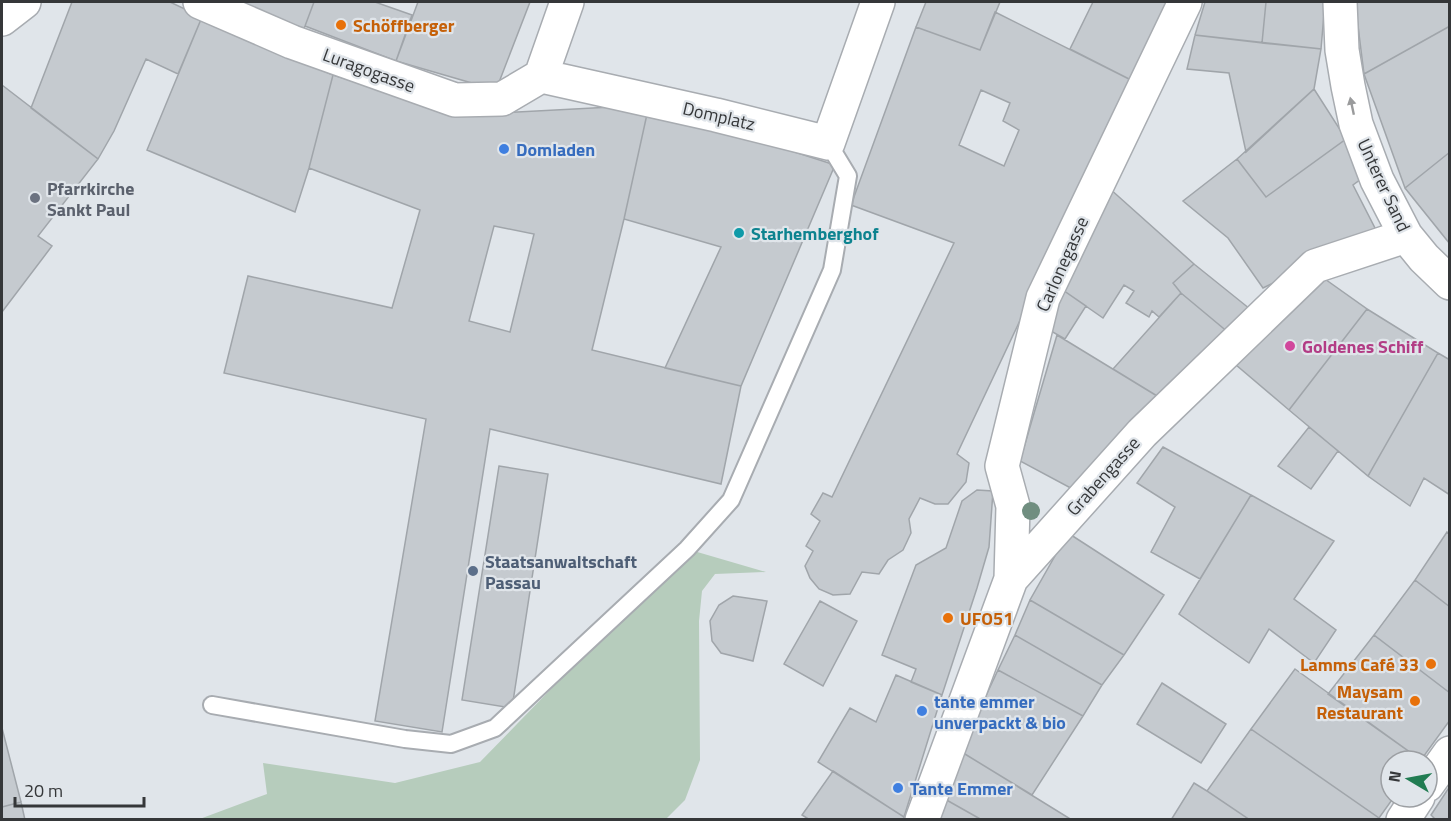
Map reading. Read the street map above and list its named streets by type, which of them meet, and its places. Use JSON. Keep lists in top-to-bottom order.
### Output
{
  "streets": {
    "street": [
      "Luragogasse",
      "Domplatz",
      "Unterer Sand",
      "Carlonegasse",
      "Grabengasse"
    ]
  },
  "crossings": [
    ["Luragogasse", "Domplatz"],
    ["Unterer Sand", "Grabengasse"],
    ["Carlonegasse", "Grabengasse"]
  ],
  "one_way": ["Unterer Sand"],
  "places": [
    "Schöffberger",
    "Domladen",
    "Pfarrkirche Sankt Paul",
    "Starhemberghof",
    "Goldenes Schiff",
    "Staatsanwaltschaft Passau",
    "UFO51",
    "Lamms Café 33",
    "Maysam Restaurant",
    "tante emmer unverpackt & bio",
    "Tante Emmer"
  ],
  "scale_bar": "20 m",
  "north": "left"
}
